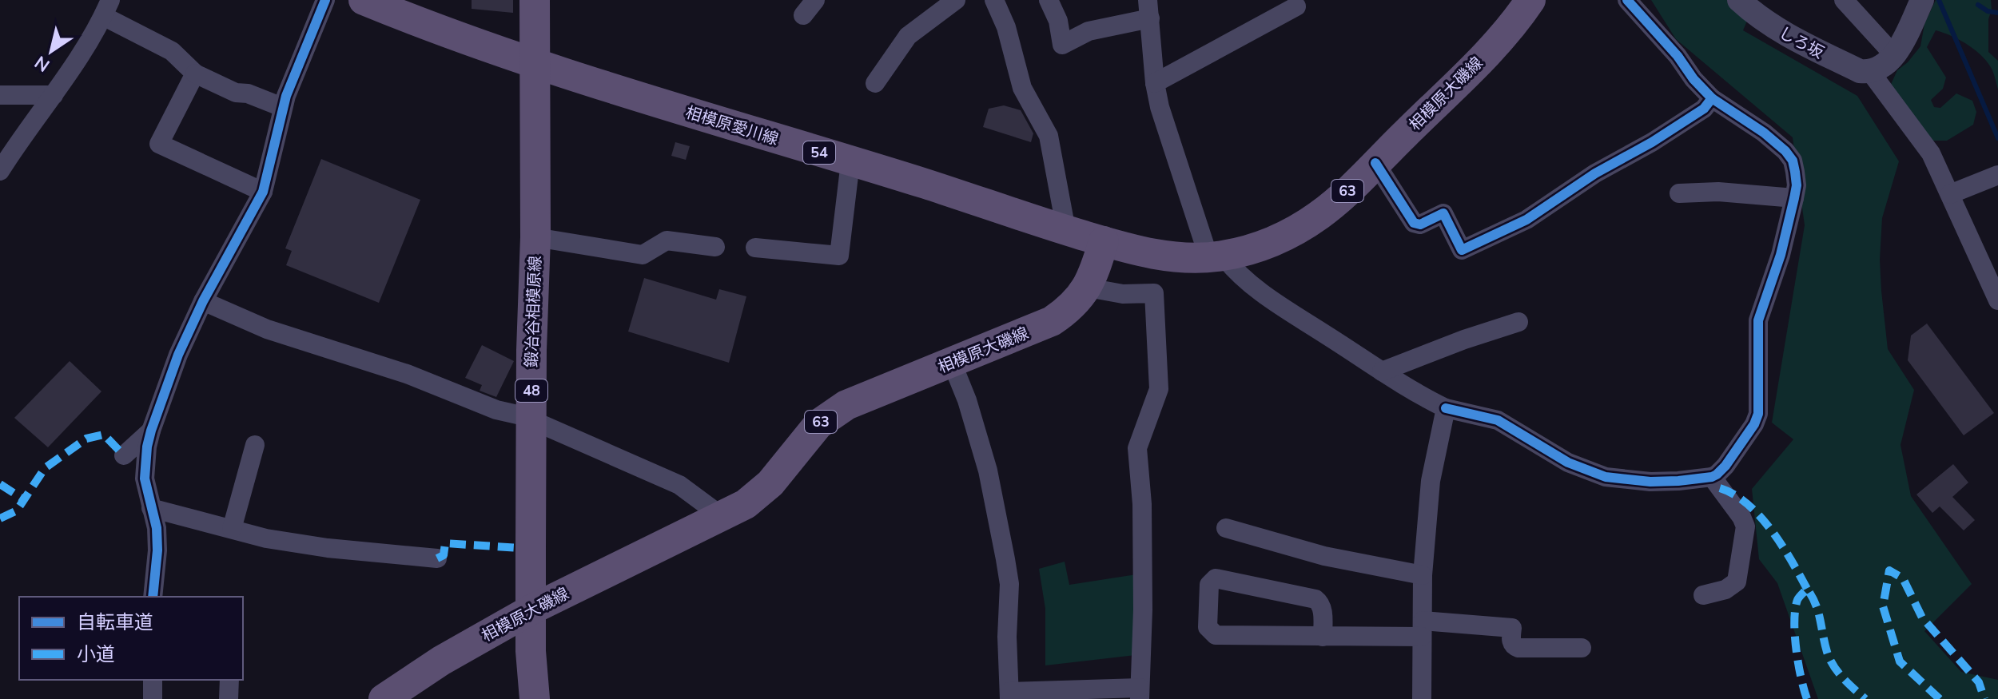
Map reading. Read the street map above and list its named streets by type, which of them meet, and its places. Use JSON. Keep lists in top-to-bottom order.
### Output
{
  "streets": {
    "main road": [
      "相模原大磯線",
      "相模原愛川線",
      "54",
      "63",
      "鍛冶谷相模原線",
      "48"
    ],
    "street": ["しろ坂"]
  },
  "crossings": [
    ["相模原大磯線", "相模原愛川線"],
    ["相模原大磯線", "鍛冶谷相模原線"],
    ["相模原愛川線", "鍛冶谷相模原線"]
  ],
  "legend": ["自転車道", "小道"],
  "north": "bottom left"
}
